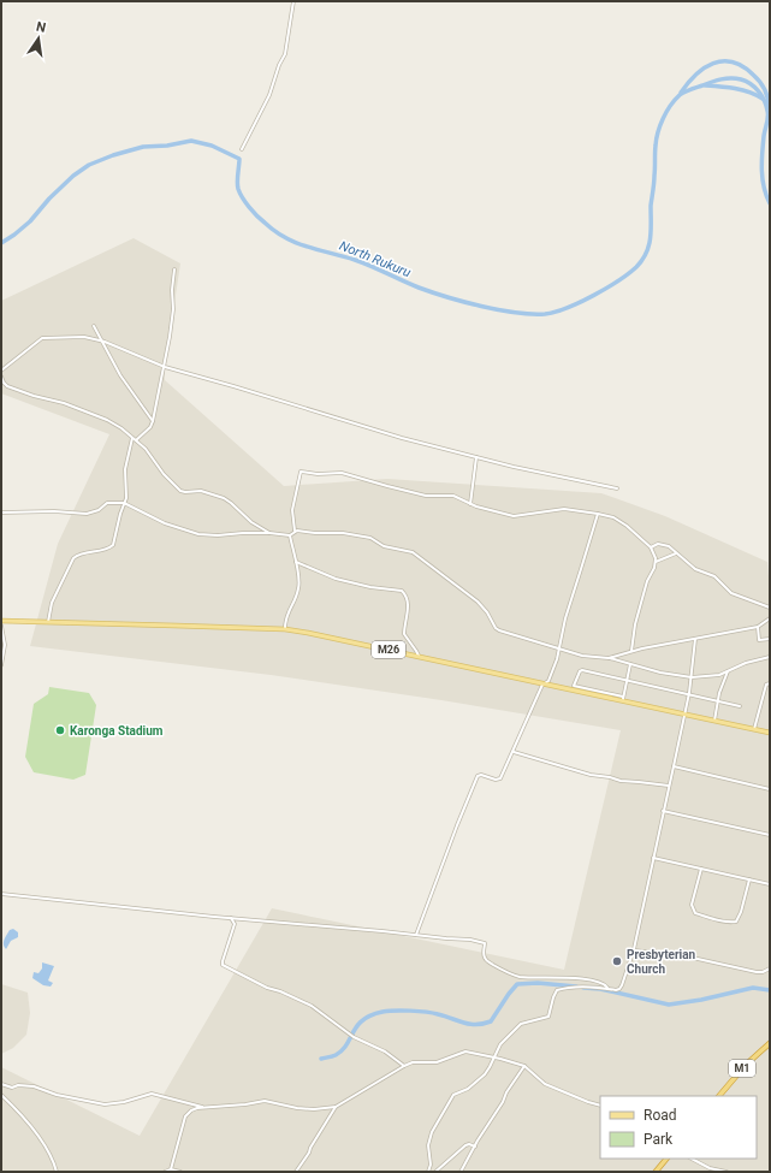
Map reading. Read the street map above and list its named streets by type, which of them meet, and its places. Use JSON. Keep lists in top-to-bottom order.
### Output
{
  "streets": {
    "highway": ["M1"],
    "main road": ["M26"]
  },
  "water": ["North Rukuru"],
  "places": ["Karonga Stadium", "Presbyterian Church"],
  "legend": ["Road", "Park"],
  "north": "top"
}
